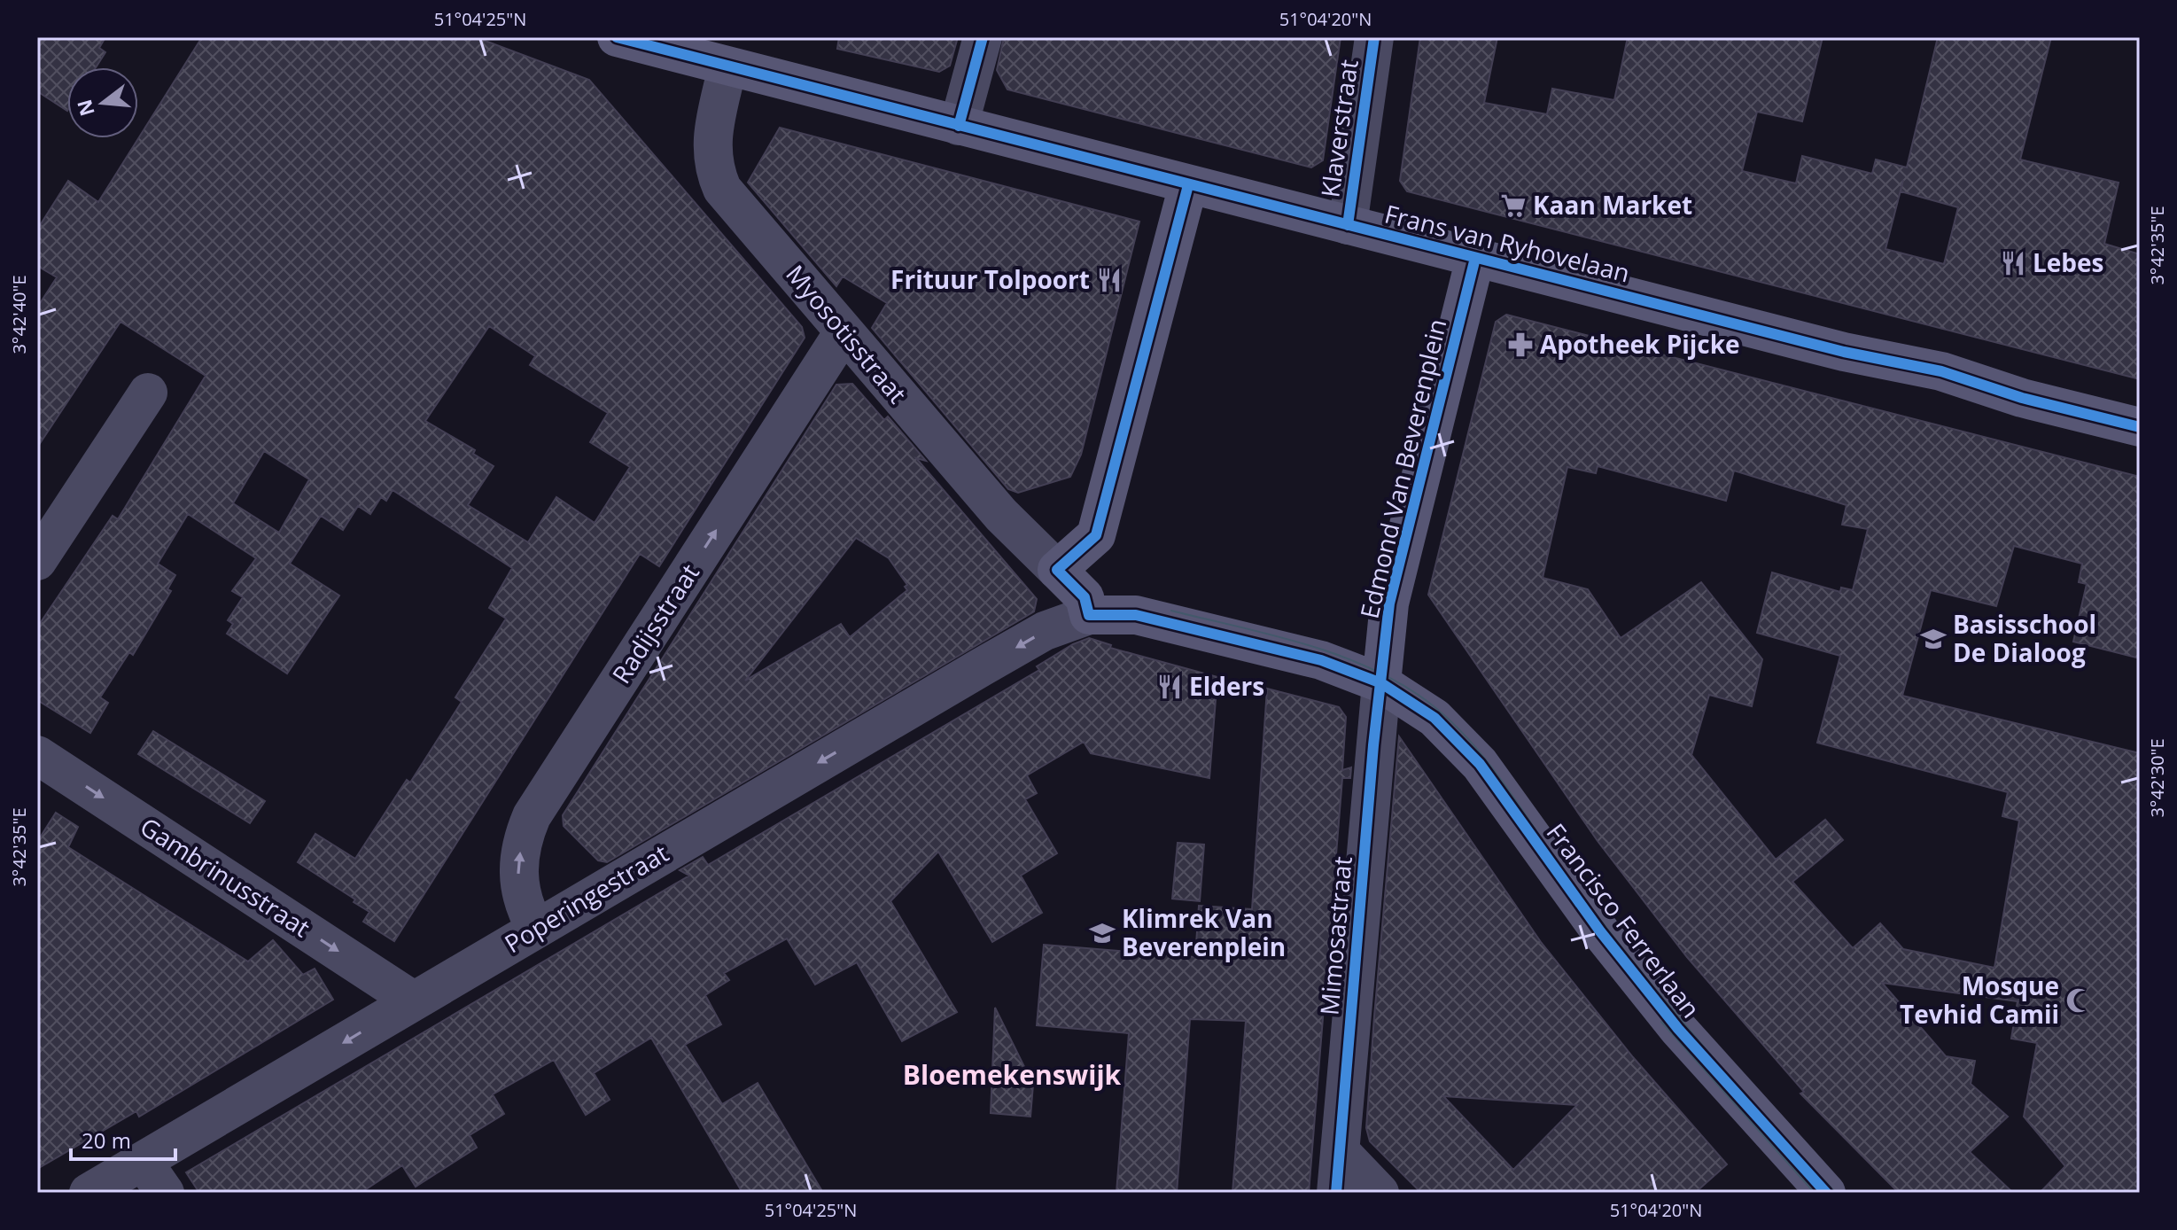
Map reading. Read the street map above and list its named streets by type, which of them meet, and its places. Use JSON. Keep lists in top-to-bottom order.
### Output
{
  "streets": {
    "street": [
      "Klaverstraat",
      "Frans van Ryhovelaan",
      "Myosotisstraat",
      "Edmond Van Beverenplein",
      "Radijsstraat",
      "Gambrinusstraat",
      "Poperingestraat",
      "Francisco Ferrerlaan",
      "Mimosastraat"
    ]
  },
  "crossings": [
    ["Klaverstraat", "Frans van Ryhovelaan"],
    ["Frans van Ryhovelaan", "Myosotisstraat"],
    ["Frans van Ryhovelaan", "Edmond Van Beverenplein"],
    ["Myosotisstraat", "Radijsstraat"],
    ["Edmond Van Beverenplein", "Francisco Ferrerlaan"],
    ["Edmond Van Beverenplein", "Mimosastraat"],
    ["Radijsstraat", "Poperingestraat"],
    ["Gambrinusstraat", "Poperingestraat"],
    ["Francisco Ferrerlaan", "Mimosastraat"]
  ],
  "one_way": ["Radijsstraat", "Gambrinusstraat", "Poperingestraat"],
  "districts": ["Bloemekenswijk"],
  "places": {
    "supermarket": ["Kaan Market"],
    "restaurant": ["Lebes", "Frituur Tolpoort", "Elders"],
    "pharmacy": ["Apotheek Pijcke"],
    "school or university": ["Basisschool De Dialoog", "Klimrek Van Beverenplein"],
    "mosque": ["Mosque Tevhid Camii"]
  },
  "scale_bar": "20 m",
  "north": "left",
  "coordinates": [
    "51°04'25\"N",
    "51°04'20\"N",
    "3°42'35\"E",
    "3°42'40\"E",
    "3°42'30\"E"
  ]
}
